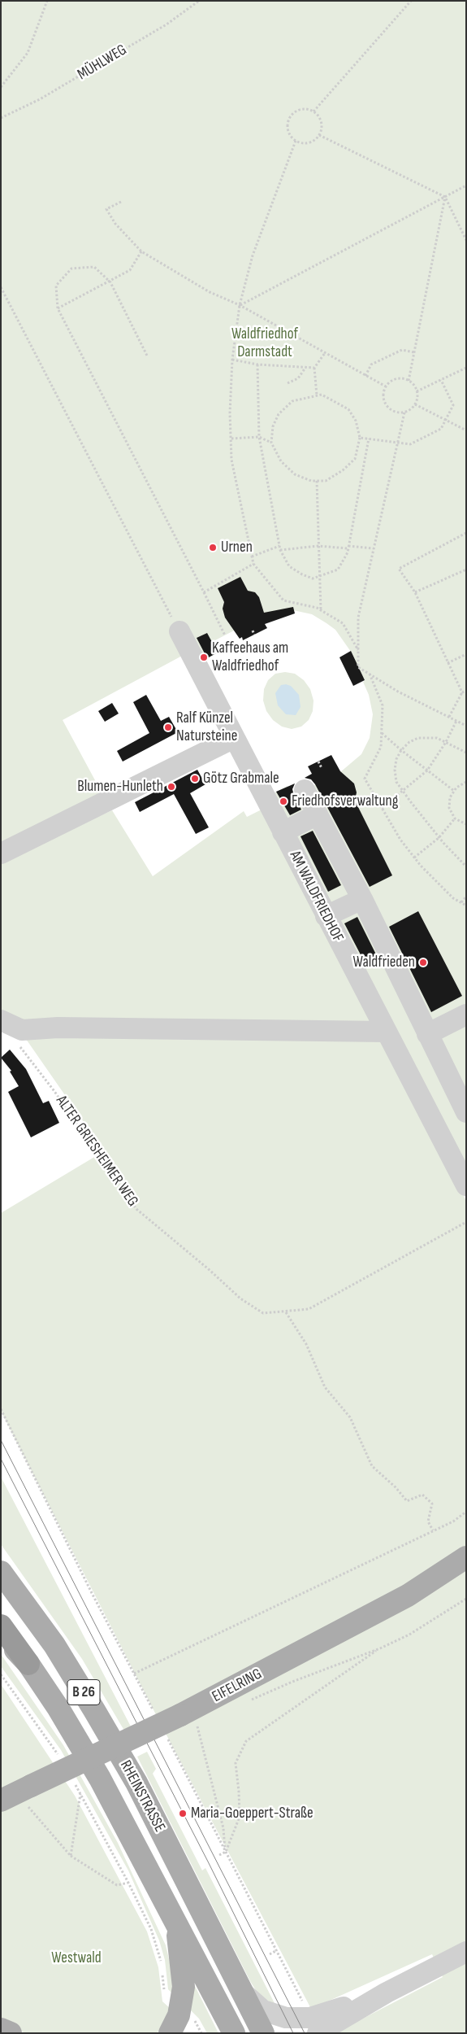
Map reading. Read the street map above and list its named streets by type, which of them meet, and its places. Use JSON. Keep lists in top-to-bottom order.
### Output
{
  "streets": {
    "main road": ["EIFELRING", "B 26", "RHEINSTRASSE"],
    "street": ["AM WALDFRIEDHOF"],
    "path": ["MÜHLWEG", "ALTER GRIESHEIMER WEG"]
  },
  "parks": ["Waldfriedhof Darmstadt", "Westwald"],
  "places": [
    "Urnen",
    "Kaffeehaus am Waldfriedhof",
    "Ralf Künzel Natursteine",
    "Götz Grabmale",
    "Blumen-Hunleth",
    "Friedhofsverwaltung",
    "Waldfrieden",
    "Maria-Goeppert-Straße"
  ]
}
